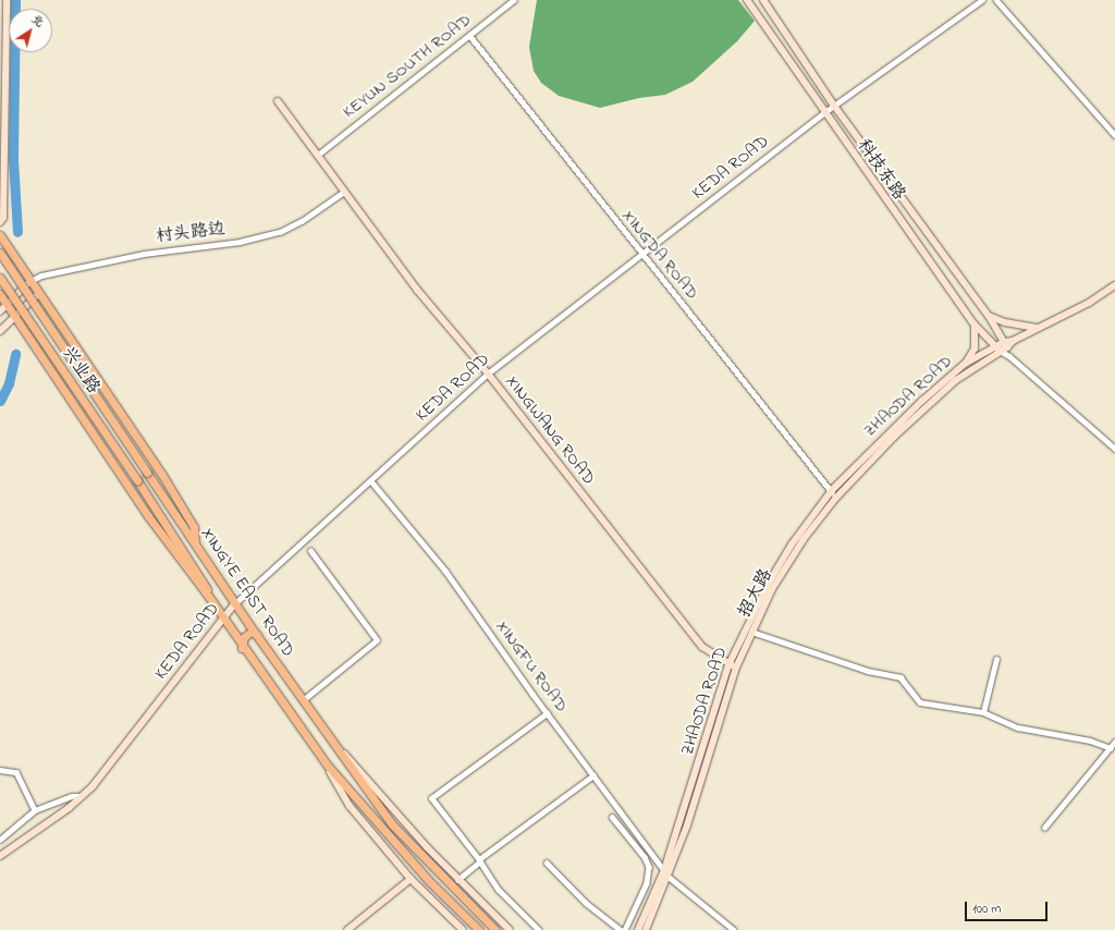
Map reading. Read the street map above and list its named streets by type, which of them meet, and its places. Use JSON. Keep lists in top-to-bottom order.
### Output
{
  "streets": {
    "main road": [
      "KEDA ROAD",
      "科技东路",
      "兴业路",
      "ZHAODA ROAD",
      "XINGWANG ROAD",
      "XINGYE EAST ROAD",
      "招大路"
    ],
    "street": [
      "KEYUN SOUTH ROAD",
      "村头路边",
      "XINGDA ROAD",
      "XINGFU ROAD"
    ]
  },
  "crossings": [
    ["KEYUN SOUTH ROAD", "XINGDA ROAD"],
    ["KEYUN SOUTH ROAD", "XINGWANG ROAD"],
    ["KEDA ROAD", "科技东路"],
    ["KEDA ROAD", "XINGDA ROAD"],
    ["KEDA ROAD", "XINGWANG ROAD"],
    ["KEDA ROAD", "XINGYE EAST ROAD"],
    ["KEDA ROAD", "XINGFU ROAD"],
    ["科技东路", "ZHAODA ROAD"],
    ["科技东路", "招大路"],
    ["村头路边", "XINGWANG ROAD"],
    ["XINGDA ROAD", "ZHAODA ROAD"],
    ["XINGDA ROAD", "招大路"],
    ["ZHAODA ROAD", "XINGWANG ROAD"],
    ["ZHAODA ROAD", "招大路"],
    ["ZHAODA ROAD", "XINGFU ROAD"],
    ["XINGWANG ROAD", "招大路"],
    ["招大路", "XINGFU ROAD"]
  ],
  "scale_bar": "100 m",
  "north": "top right"
}
